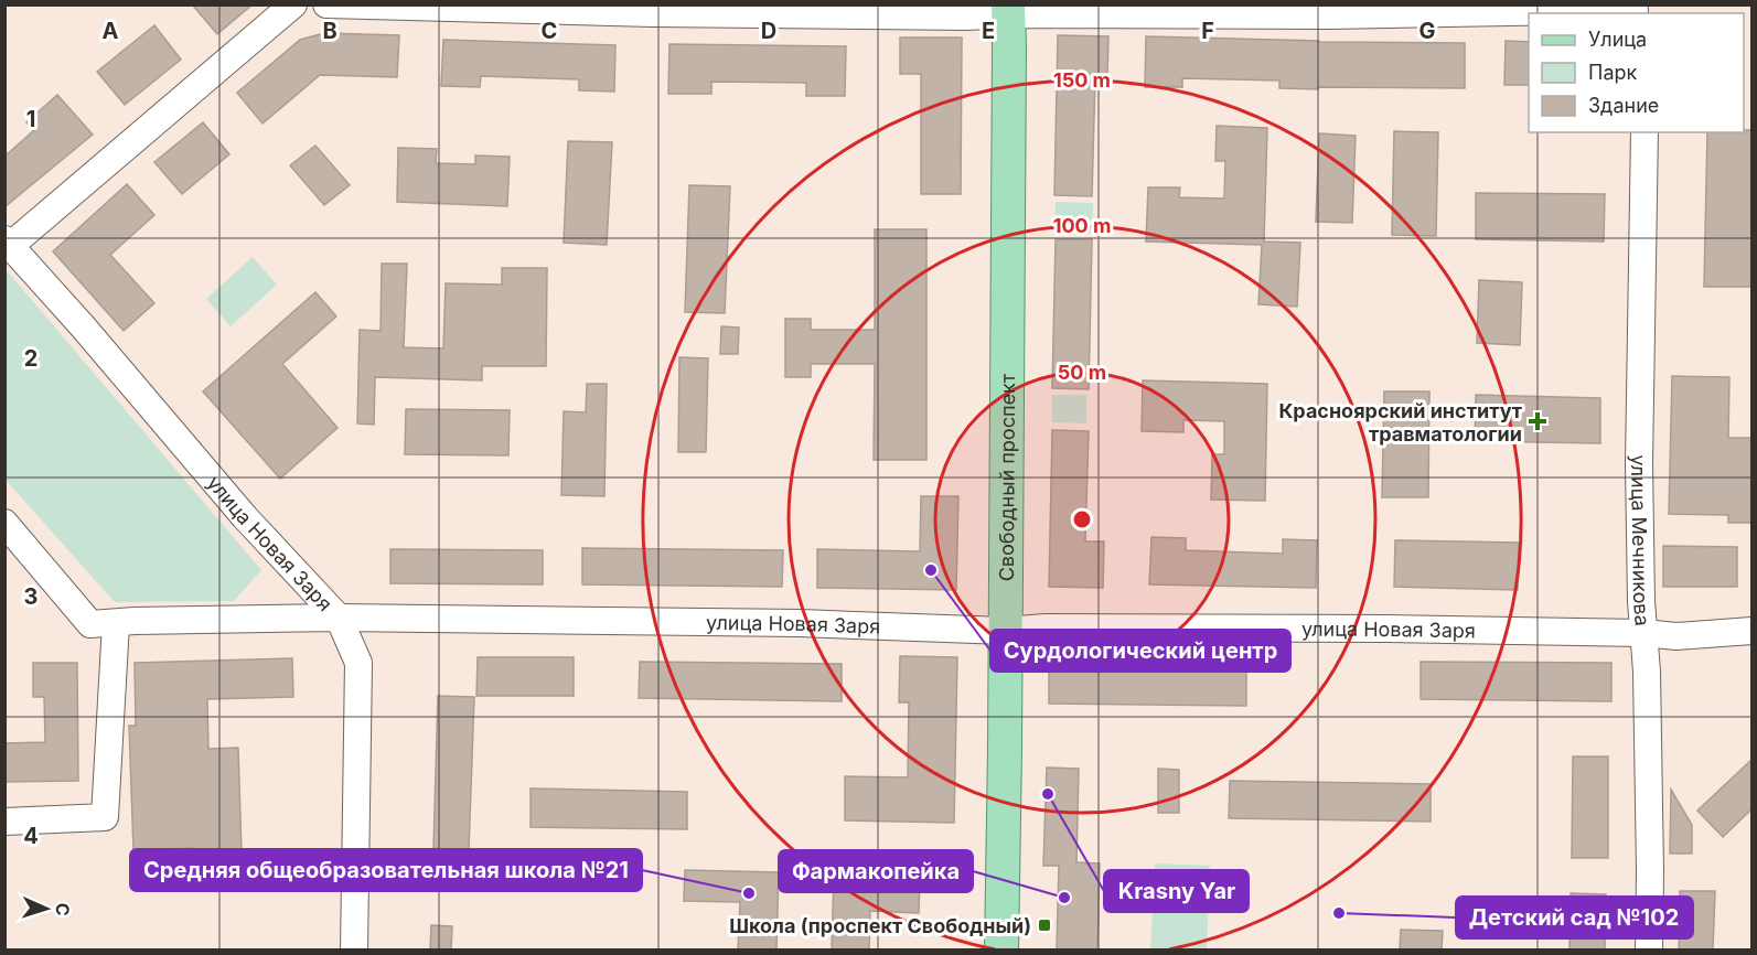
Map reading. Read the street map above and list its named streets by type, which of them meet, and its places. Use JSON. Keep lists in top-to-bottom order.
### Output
{
  "streets": {
    "main road": ["Свободный проспект"],
    "street": ["улица Мечникова", "улица Новая Заря"]
  },
  "crossings": [
    ["Свободный проспект", "улица Новая Заря"],
    ["улица Мечникова", "улица Новая Заря"]
  ],
  "places": {
    "health": ["Красноярский институт травматологии"],
    "other": [
      "Сурдологический центр",
      "Krasny Yar",
      "Средняя общеобразовательная школа №21",
      "Фармакопейка",
      "Детский сад №102"
    ],
    "transit": ["Школа (проспект Свободный)"]
  },
  "legend": ["Улица", "Парк", "Здание"],
  "north": "right",
  "grid": {
    "columns": [
      "A",
      "B",
      "C",
      "D",
      "E",
      "F",
      "G"
    ],
    "rows": [
      "1",
      "2",
      "3",
      "4"
    ]
  },
  "rings": ["150 m", "100 m", "50 m"]
}
